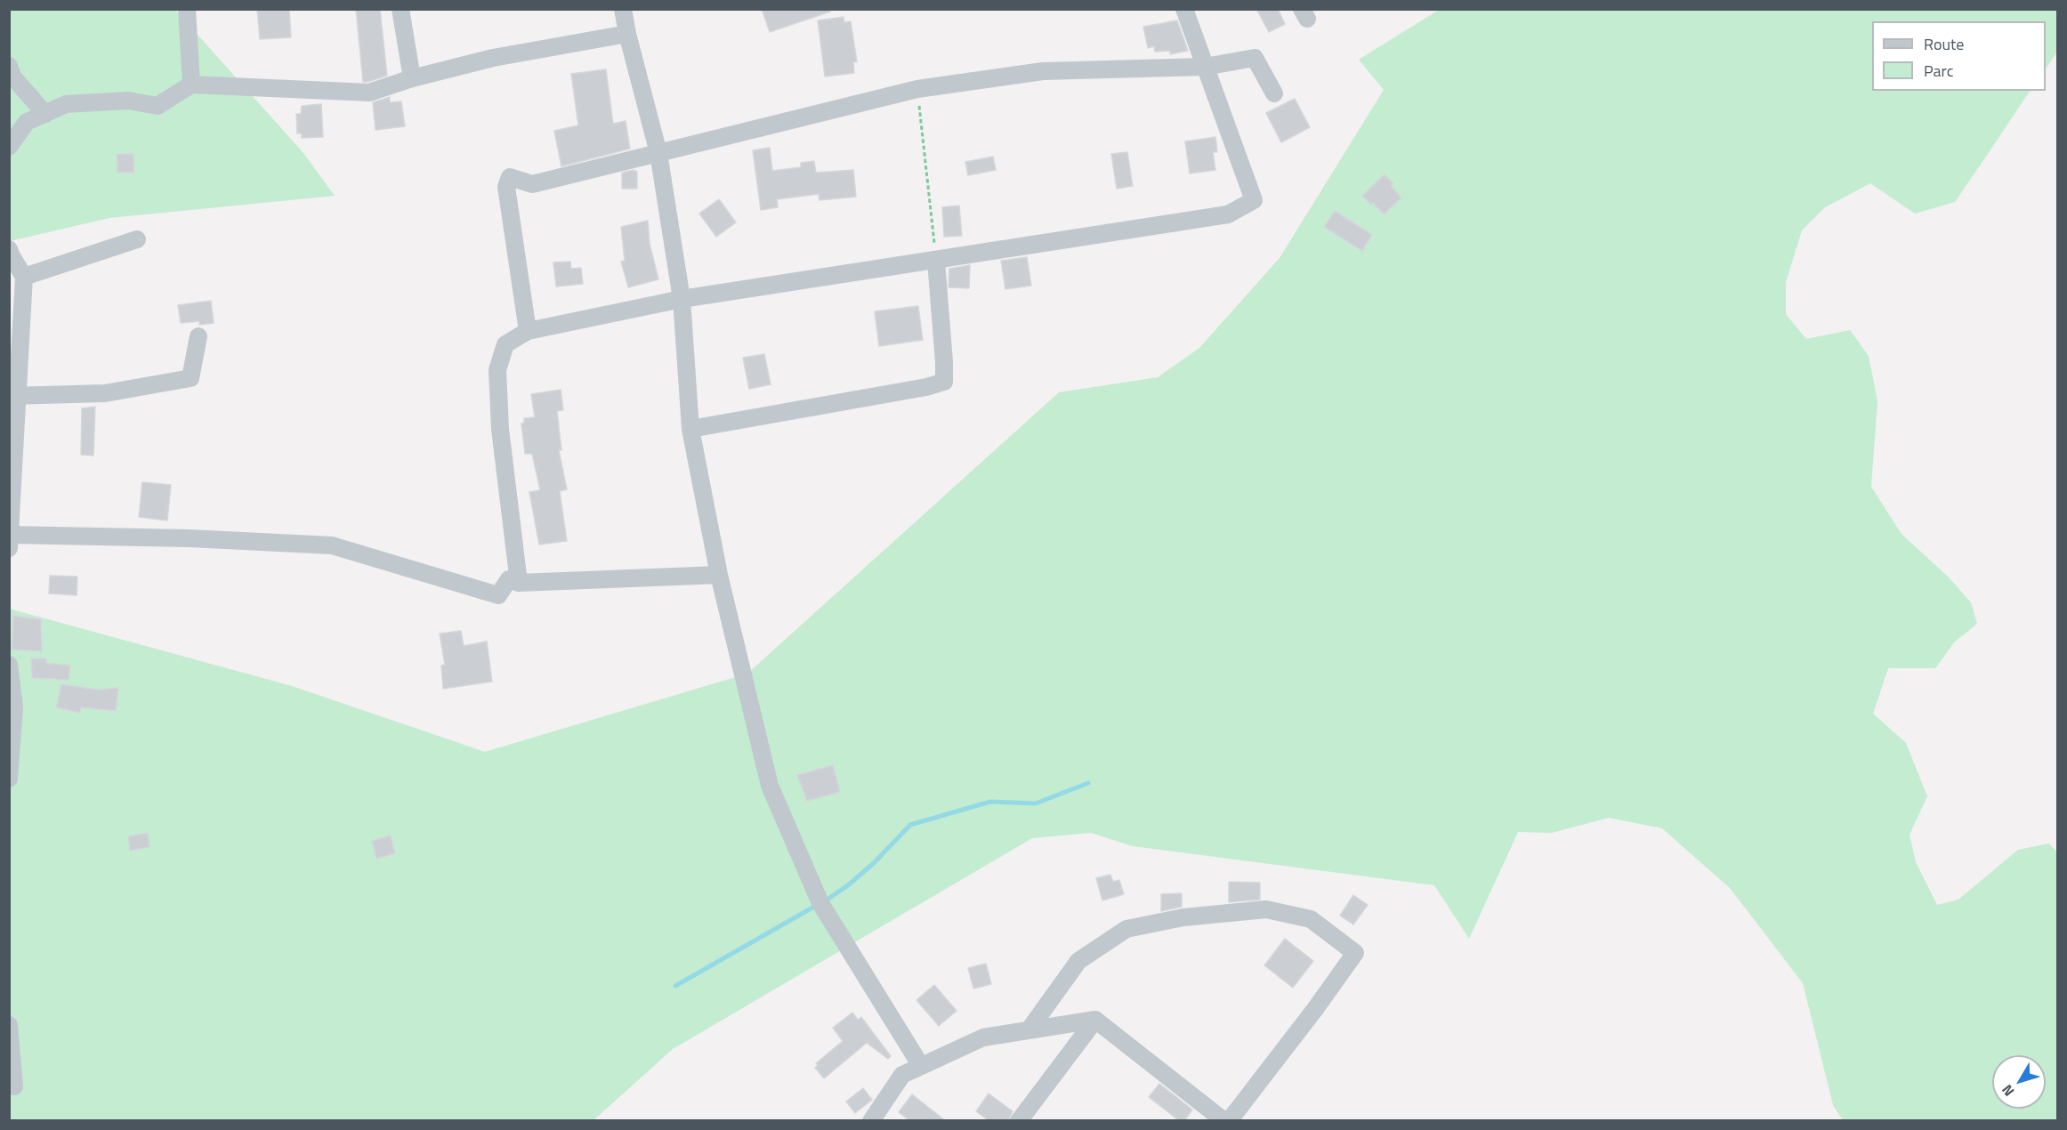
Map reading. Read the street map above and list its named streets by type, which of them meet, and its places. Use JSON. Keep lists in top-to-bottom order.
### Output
{
  "legend": ["Route", "Parc"],
  "north": "bottom left"
}
